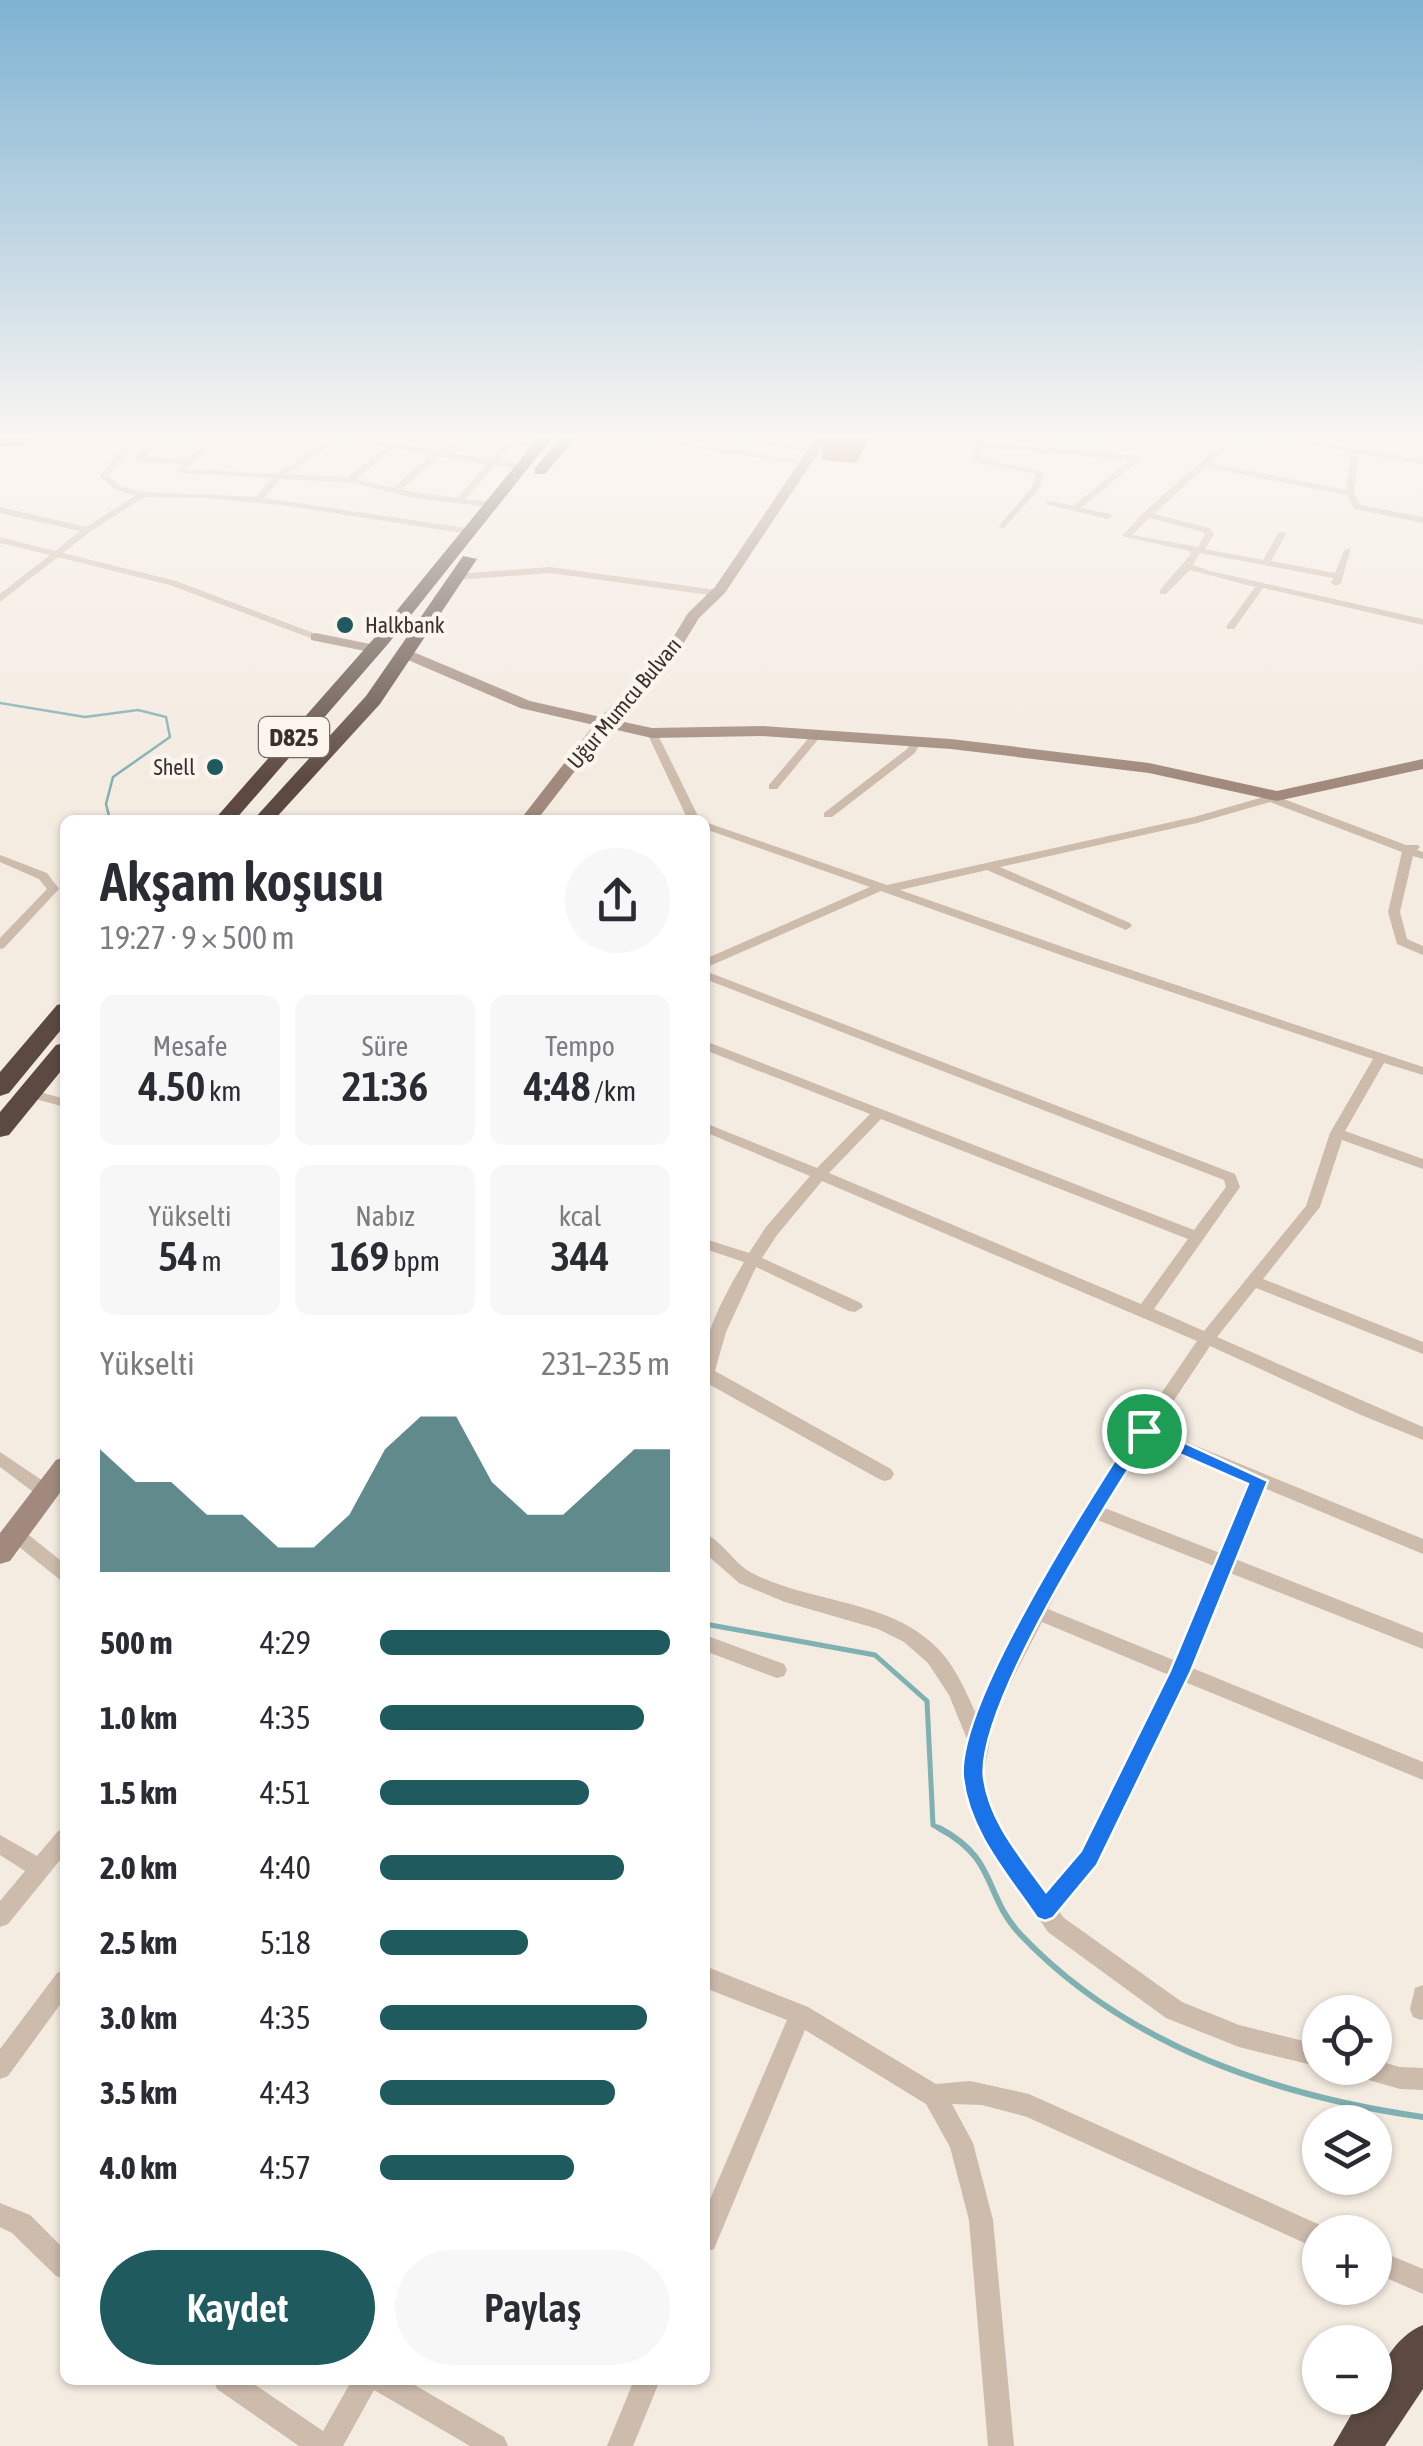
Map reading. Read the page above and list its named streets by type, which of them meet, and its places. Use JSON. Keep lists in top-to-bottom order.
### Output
{
  "streets": {
    "highway": ["D825"],
    "street": ["Uğur Mumcu Bulvarı"]
  },
  "places": ["Halkbank", "Shell"],
  "page": {
    "heading": ["Akşam koşusu", "19:27 · 9 × 500 m"],
    "stats": [
      ["Mesafe", "4.50 km"],
      ["Süre", "21:36"],
      ["Tempo", "4:48 /km"],
      ["Yükselti", "54 m"],
      ["Nabız", "169 bpm"],
      ["kcal", "344"]
    ],
    "chart": ["Yükselti", "231–235 m"],
    "list": [
      {
        "name": "500 m",
        "note": "4:29"
      },
      {
        "name": "1.0 km",
        "note": "4:35"
      },
      {
        "name": "1.5 km",
        "note": "4:51"
      },
      {
        "name": "2.0 km",
        "note": "4:40"
      },
      {
        "name": "2.5 km",
        "note": "5:18"
      },
      {
        "name": "3.0 km",
        "note": "4:35"
      },
      {
        "name": "3.5 km",
        "note": "4:43"
      },
      {
        "name": "4.0 km",
        "note": "4:57"
      }
    ],
    "map_buttons": ["+", "−"],
    "buttons": ["Kaydet", "Paylaş"]
  }
}
